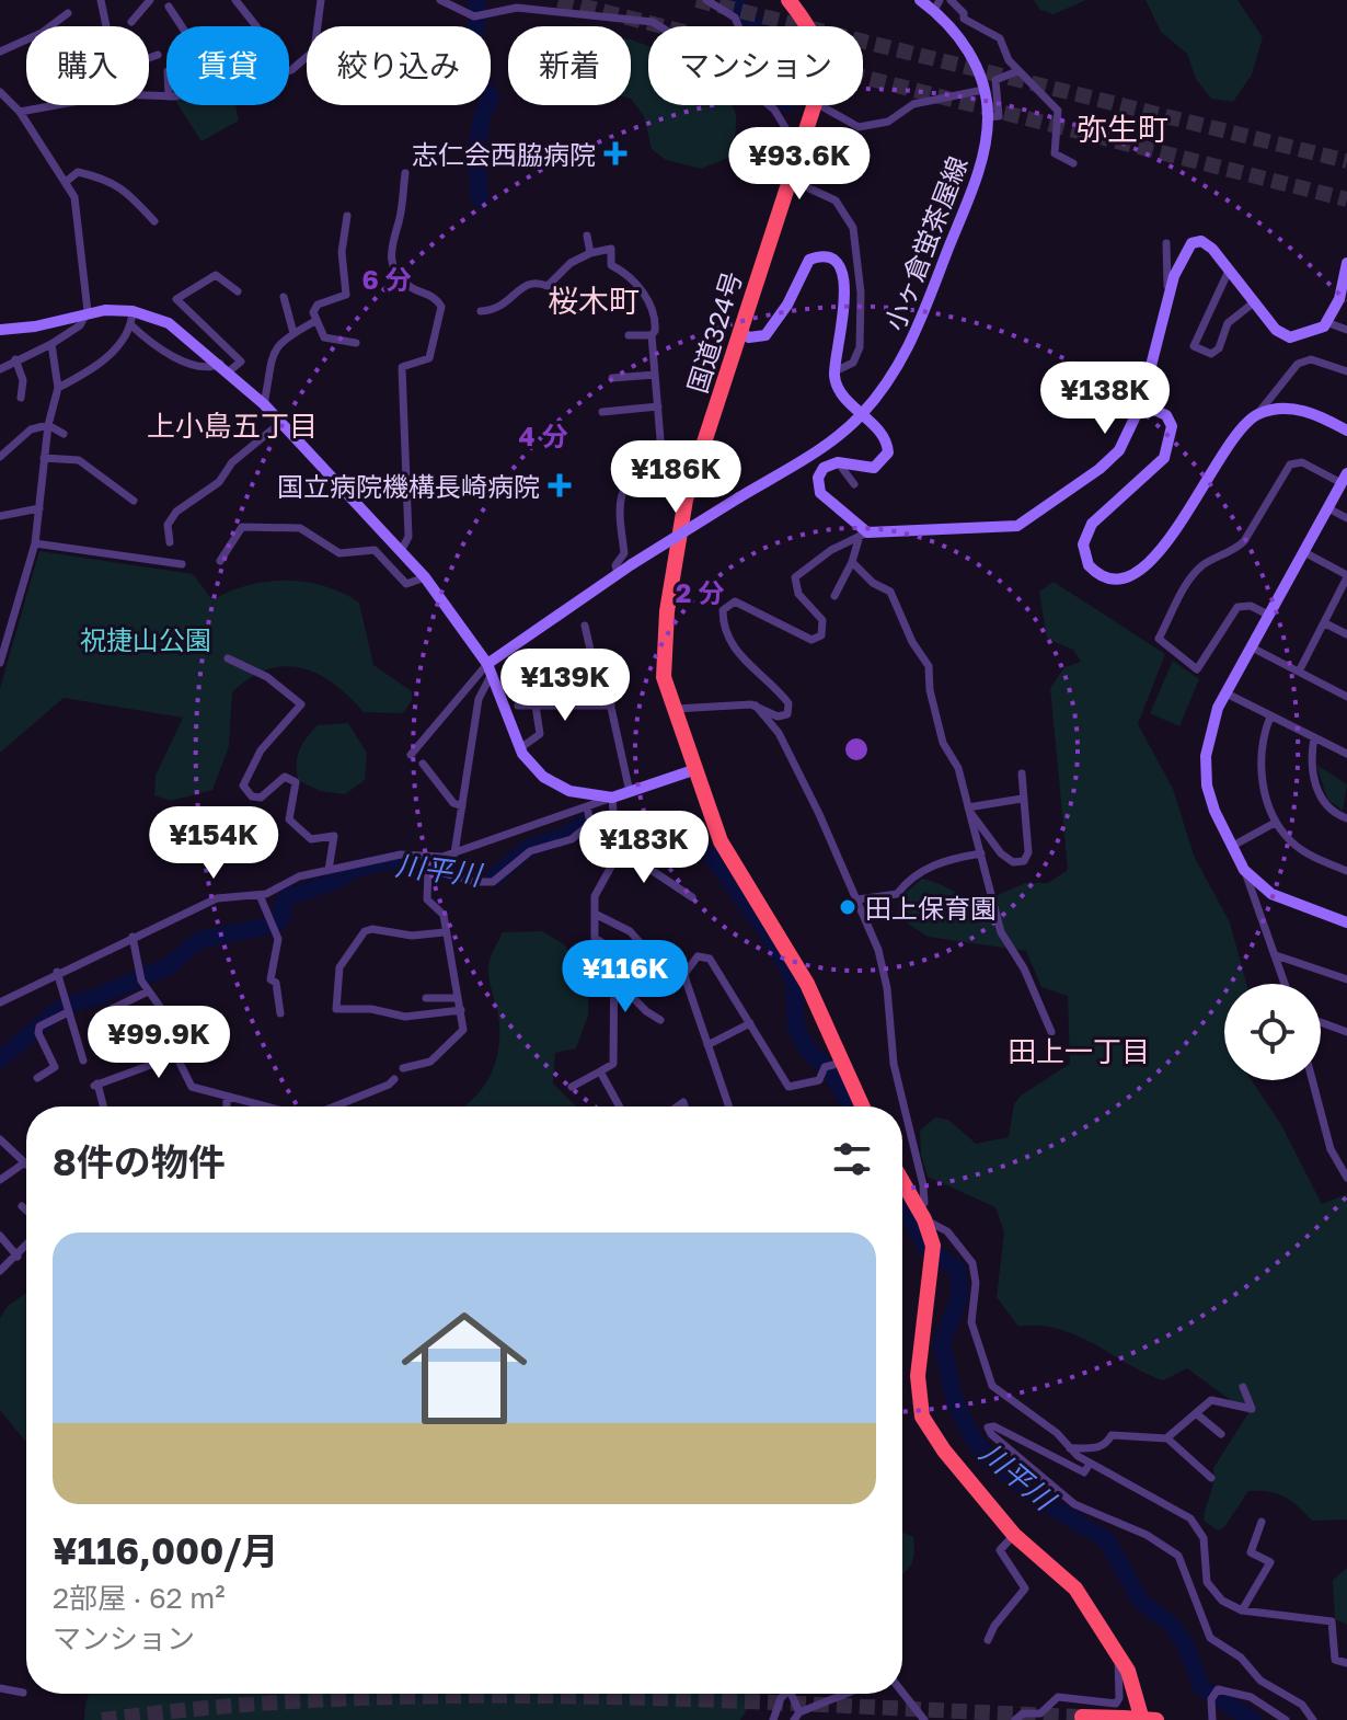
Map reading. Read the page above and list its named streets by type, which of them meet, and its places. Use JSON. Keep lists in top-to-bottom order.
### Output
{
  "streets": {
    "highway": ["国道324号"],
    "street": ["小ヶ倉蛍茶屋線"]
  },
  "districts": [
    "弥生町",
    "桜木町",
    "上小島五丁目",
    "田上一丁目"
  ],
  "water": ["川平川"],
  "parks": ["祝捷山公園"],
  "places": {
    "health": ["志仁会西脇病院", "国立病院機構長崎病院"],
    "other": ["田上保育園"]
  },
  "page": {
    "chip": [
      "購入",
      "賃貸",
      "絞り込み",
      "新着",
      "マンション"
    ],
    "price": [
      "¥93.6K",
      "¥138K",
      "¥186K",
      "¥139K",
      "¥154K",
      "¥183K",
      "¥116K",
      "¥99.9K"
    ],
    "heading": "8件の物件",
    "list": [
      {
        "name": "¥116,000/月",
        "note": "2部屋 · 62 m² · マンション"
      }
    ]
  },
  "rings": ["6 分", "4 分", "2 分"]
}
